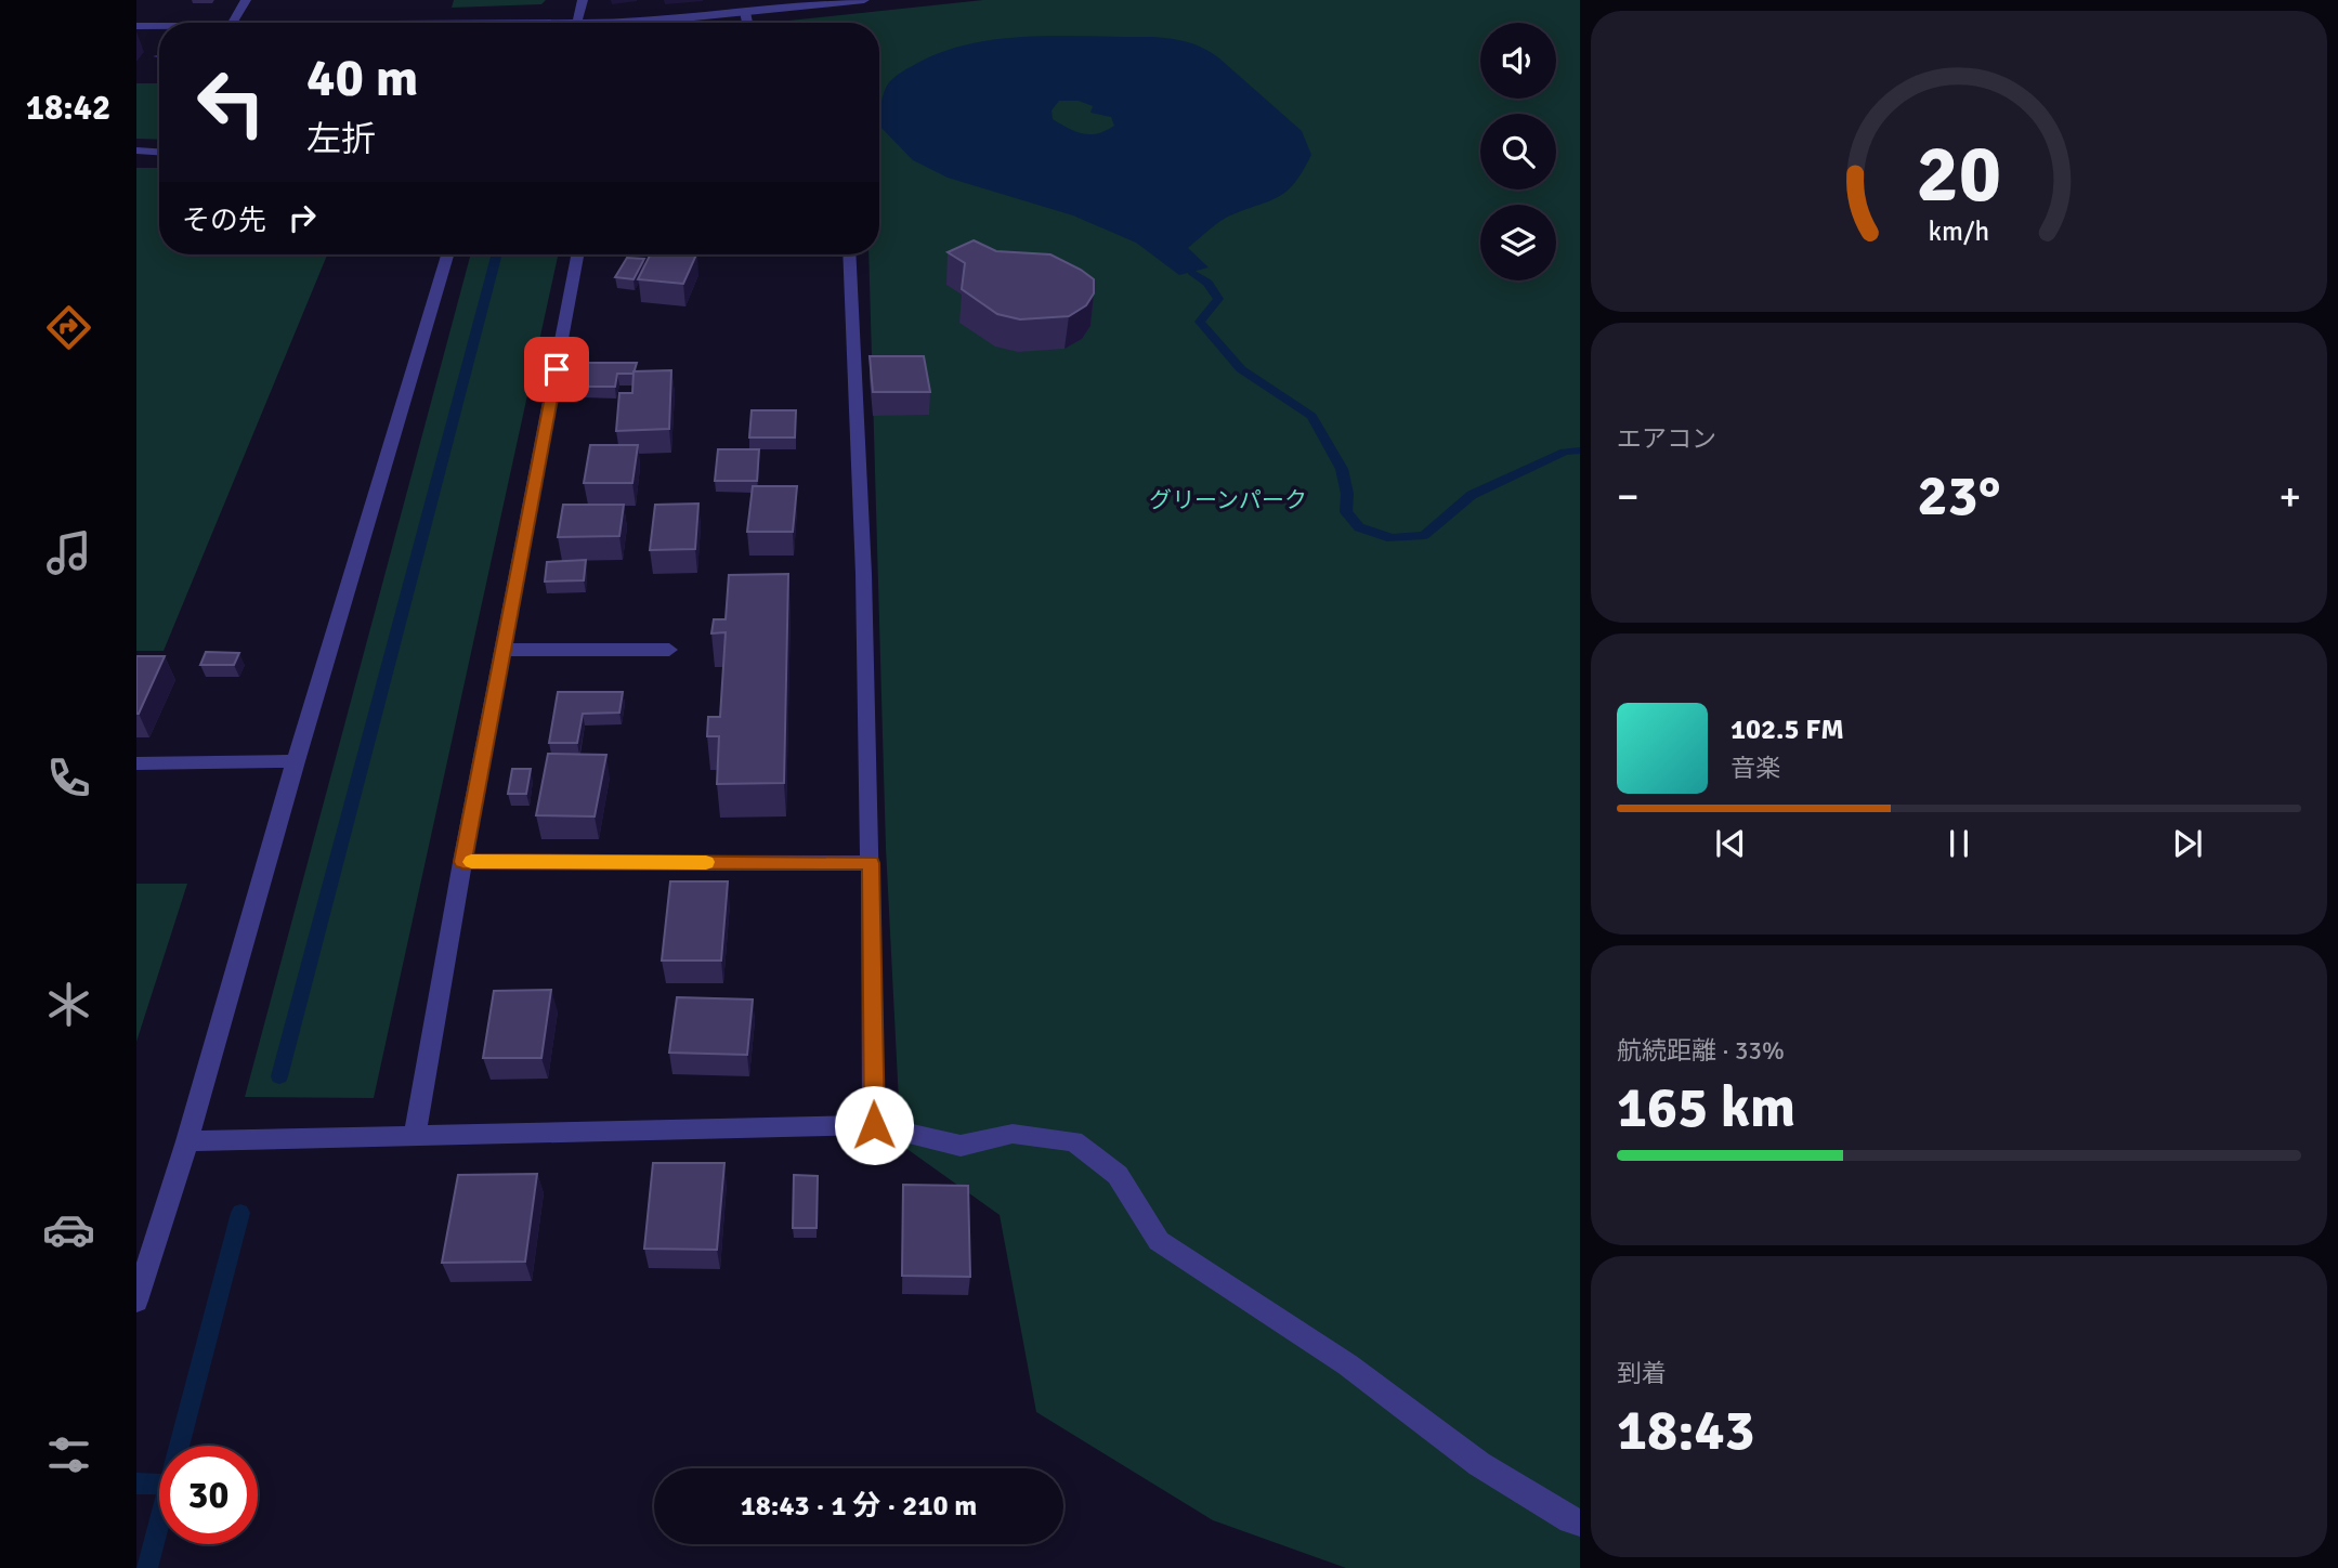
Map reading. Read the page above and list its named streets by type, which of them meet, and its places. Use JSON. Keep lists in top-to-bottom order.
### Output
{
  "parks": ["グリーンパーク"],
  "page": {
    "tabs": "18:42",
    "turn": ["40 m", "左折"],
    "then": "その先",
    "tile": [
      "エアコン",
      ["航続距離 · 33%", "165 km"],
      ["到着", "18:43"]
    ],
    "heat": ["−", "23°", "+"],
    "song": ["102.5 FM", "音楽"],
    "limit": "30",
    "trip": "18:43 · 1 分 · 210 m",
    "gauge": ["20", "km/h"]
  }
}
